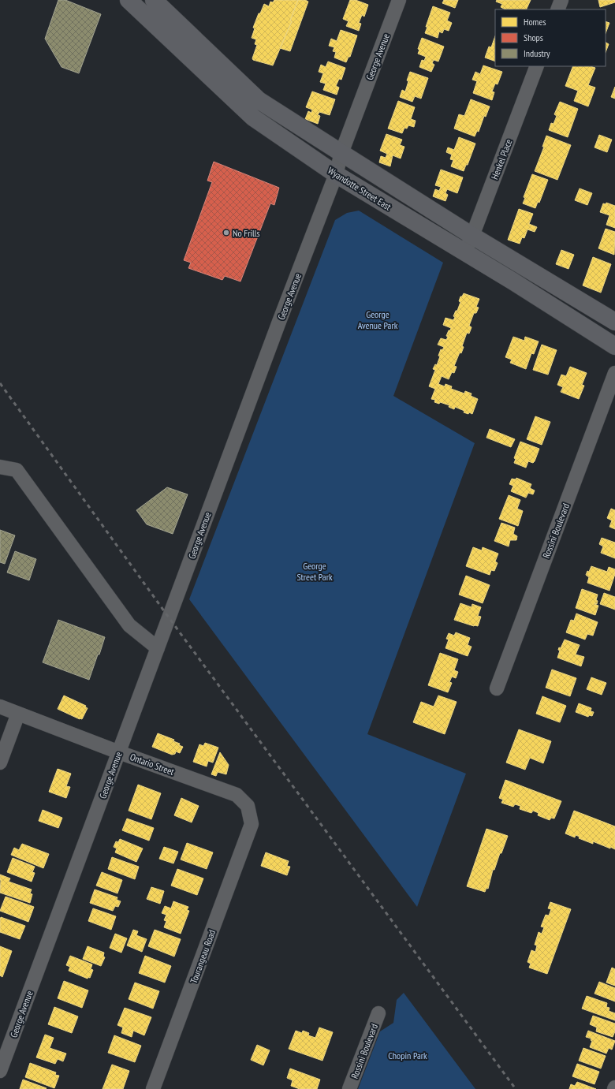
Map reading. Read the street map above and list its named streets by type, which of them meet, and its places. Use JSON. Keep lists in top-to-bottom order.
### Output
{
  "streets": {
    "main road": ["Wyandotte Street East"],
    "street": [
      "George Avenue",
      "Henkel Place",
      "Rossini Boulevard",
      "Ontario Street",
      "Tourangeau Road"
    ]
  },
  "crossings": [
    ["George Avenue", "Wyandotte Street East"],
    ["George Avenue", "Ontario Street"],
    ["Henkel Place", "Wyandotte Street East"],
    ["Ontario Street", "Tourangeau Road"]
  ],
  "parks": ["George Avenue Park", "George Street Park", "Chopin Park"],
  "places": ["No Frills"],
  "legend": ["Homes", "Shops", "Industry"]
}
